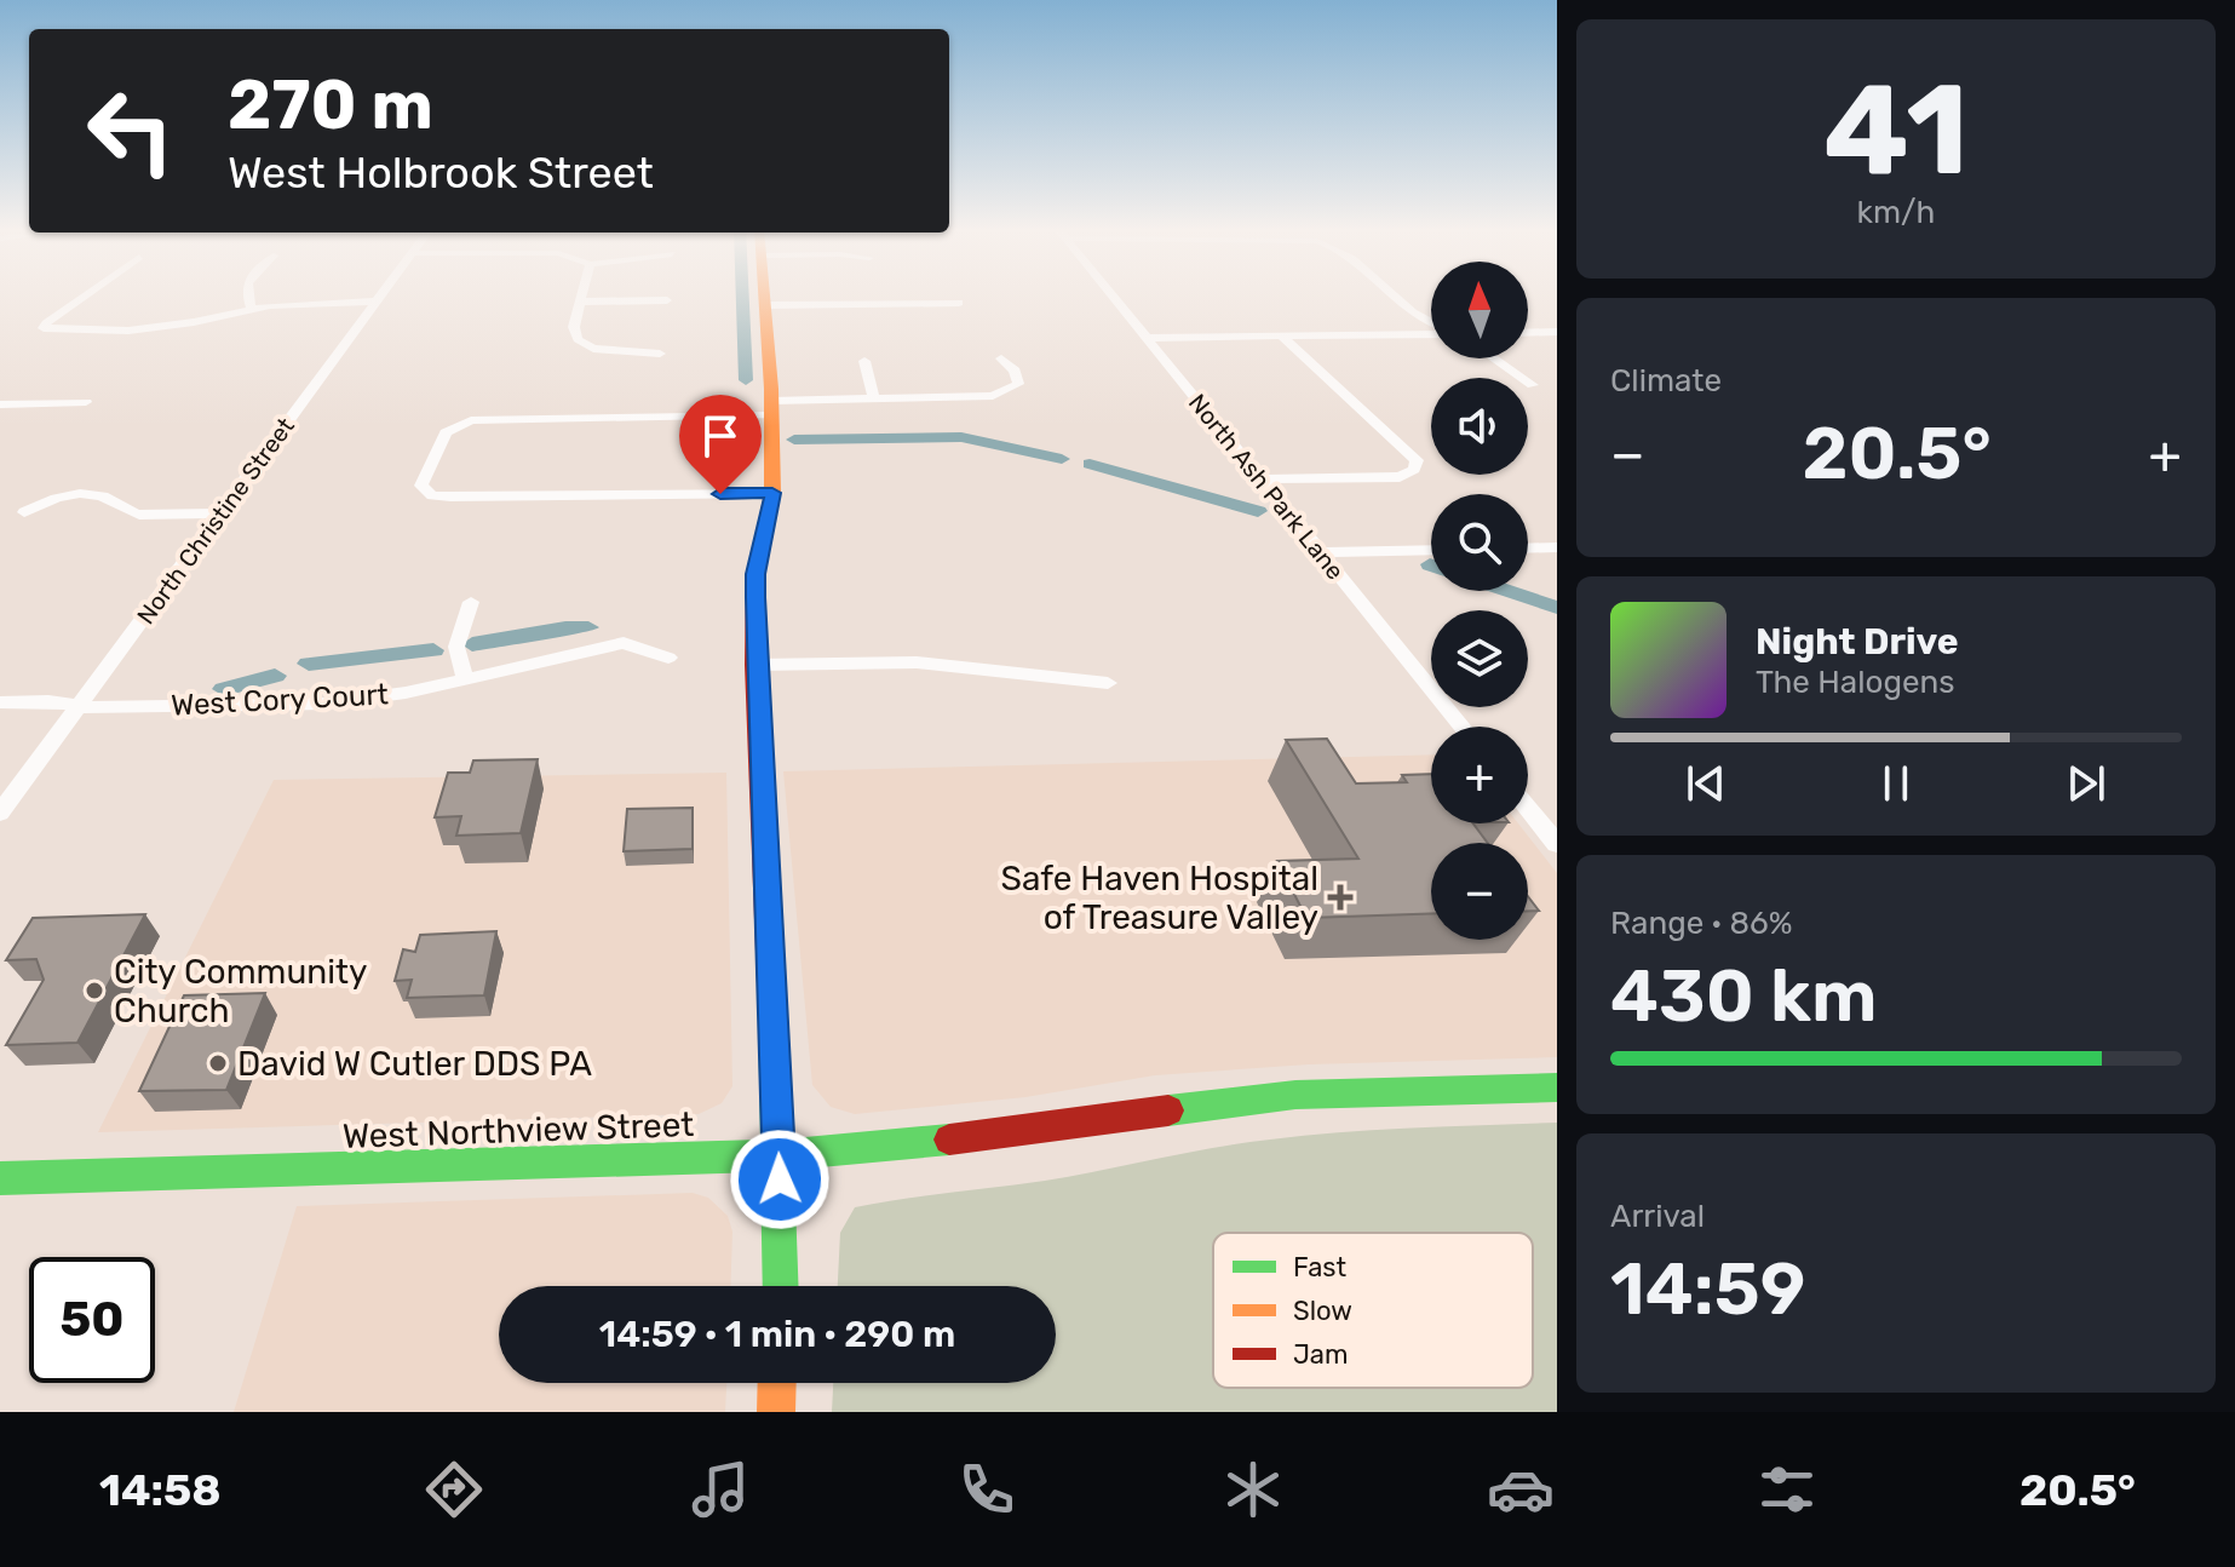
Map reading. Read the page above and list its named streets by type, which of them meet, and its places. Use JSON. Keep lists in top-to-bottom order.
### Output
{
  "streets": {
    "main road": ["West Northview Street"],
    "street": ["North Ash Park Lane", "North Christine Street", "West Cory Court"]
  },
  "crossings": [
    ["North Christine Street", "West Cory Court"]
  ],
  "places": {
    "health": ["Safe Haven Hospital of Treasure Valley"],
    "other": ["City Community Church", "David W Cutler DDS PA"]
  },
  "legend": ["Fast", "Slow", "Jam"],
  "north": "top",
  "page": {
    "tile": [
      ["41", "km/h"],
      "Climate",
      ["Range · 86%", "430 km"],
      ["Arrival", "14:59"]
    ],
    "turn": ["270 m", "West Holbrook Street"],
    "map_buttons": ["+", "−"],
    "heat": ["−", "20.5°", "+"],
    "song": ["Night Drive", "The Halogens"],
    "limit": "50",
    "trip": "14:59 · 1 min · 290 m",
    "tabs": ["14:58", "20.5°"]
  }
}
